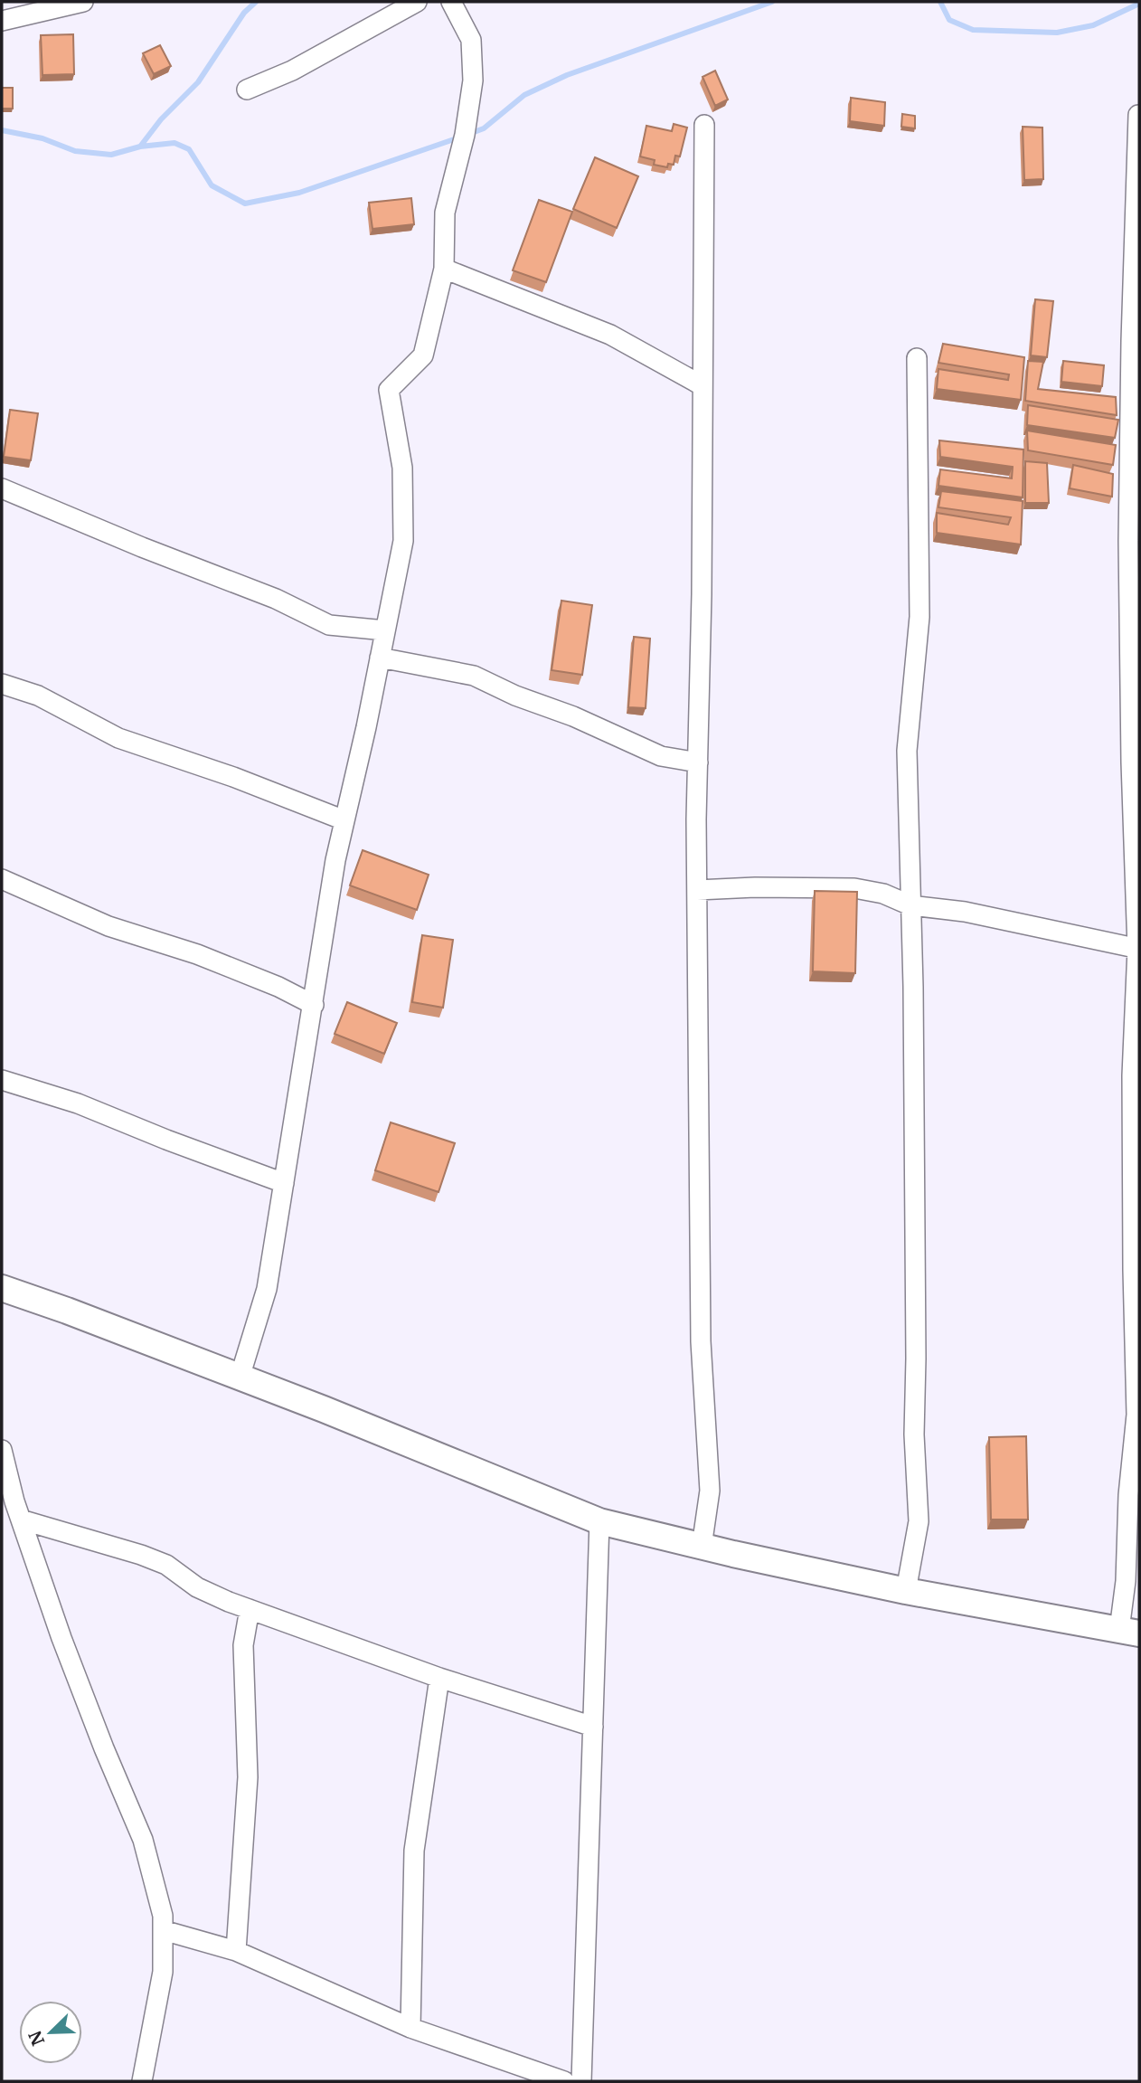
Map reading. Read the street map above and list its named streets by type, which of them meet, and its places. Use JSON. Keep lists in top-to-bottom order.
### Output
{
  "north": "bottom left"
}
